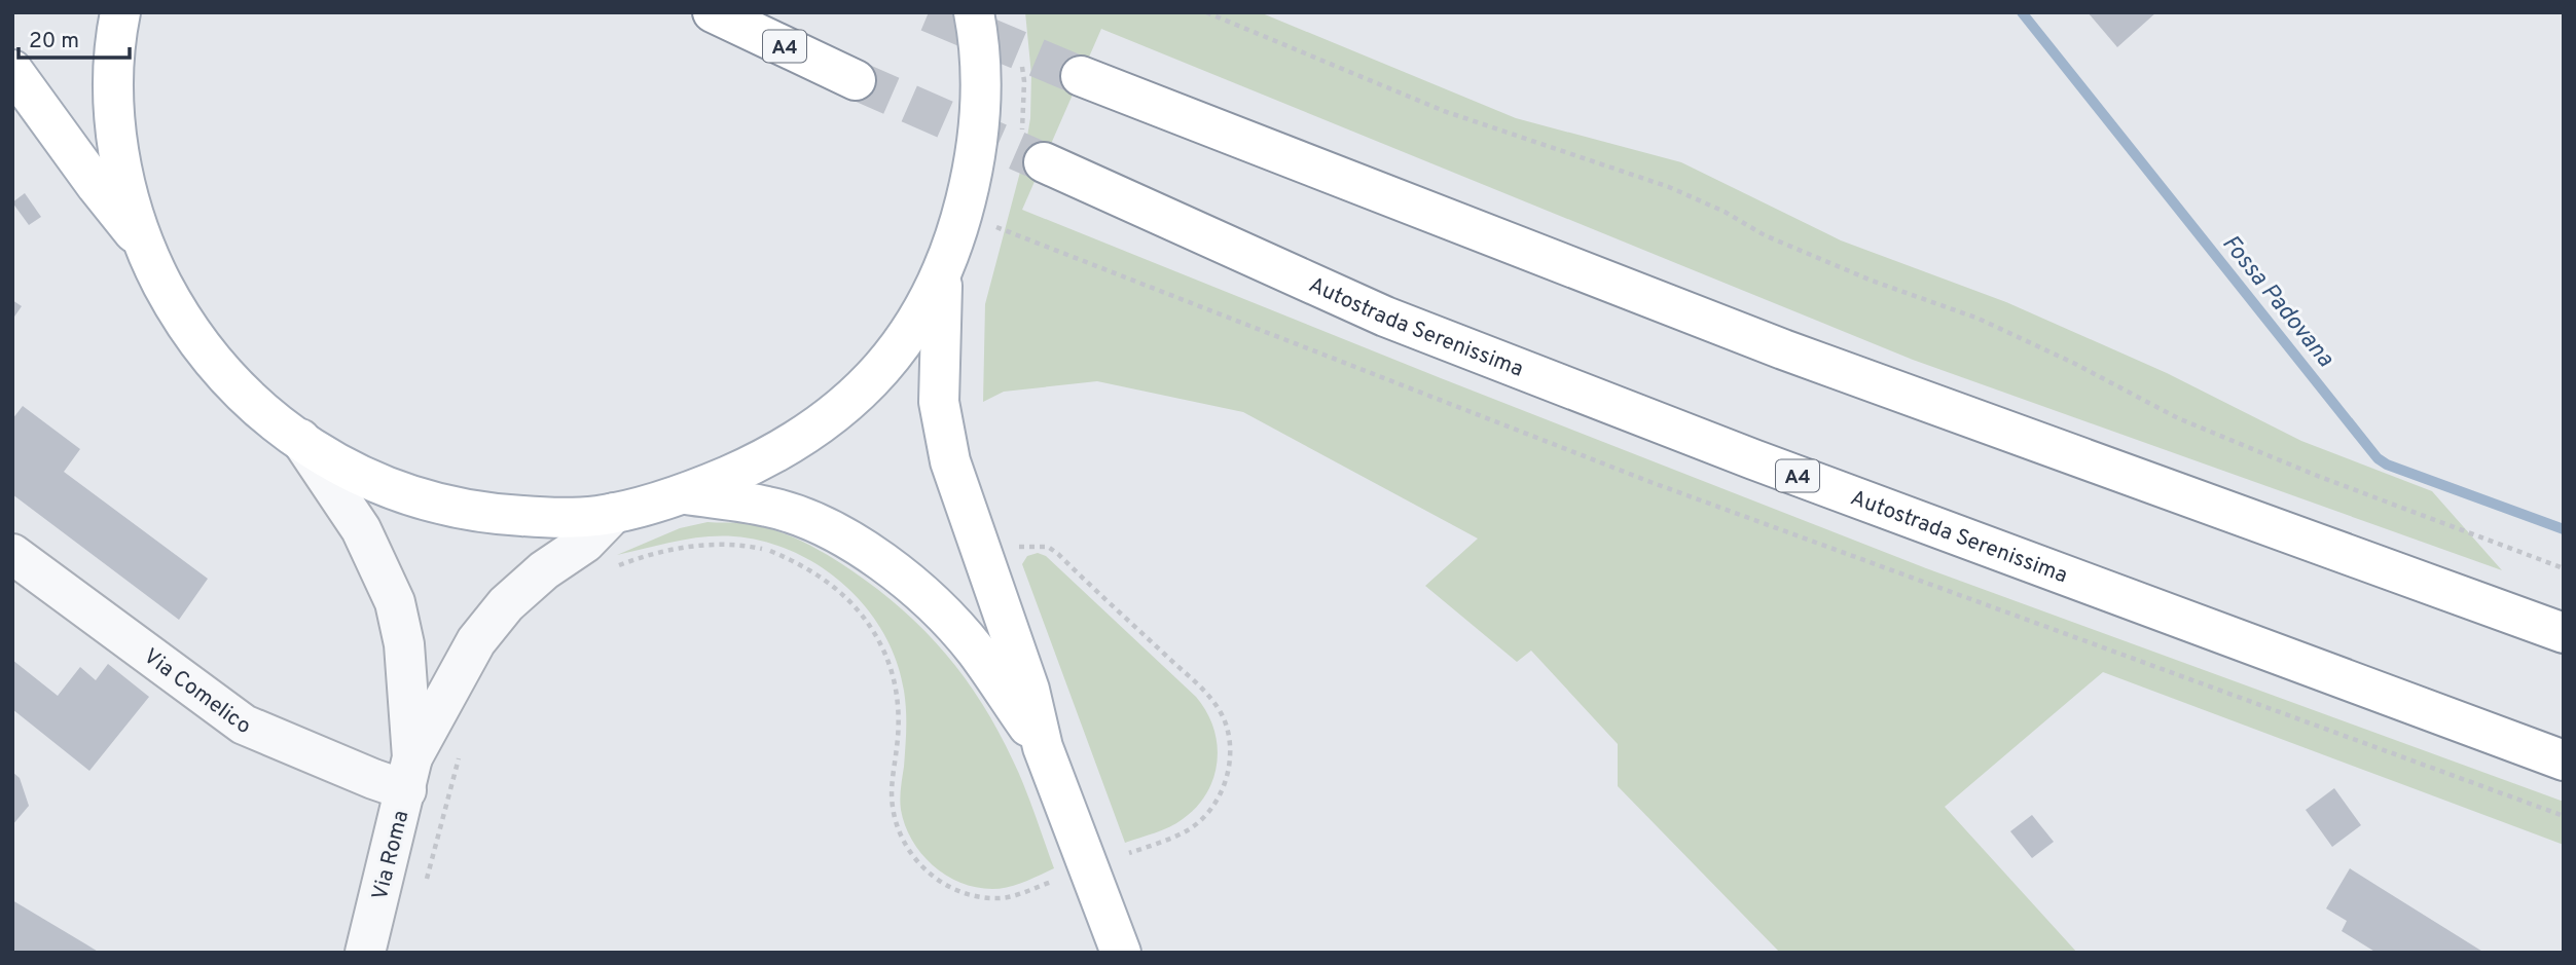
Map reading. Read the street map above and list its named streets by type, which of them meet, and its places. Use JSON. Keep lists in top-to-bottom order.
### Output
{
  "streets": {
    "main road": ["A4", "Autostrada Serenissima"],
    "street": ["Via Comelico", "Via Roma"]
  },
  "crossings": [
    ["Via Comelico", "Via Roma"]
  ],
  "water": ["Fossa Padovana"],
  "scale_bar": "20 m"
}
